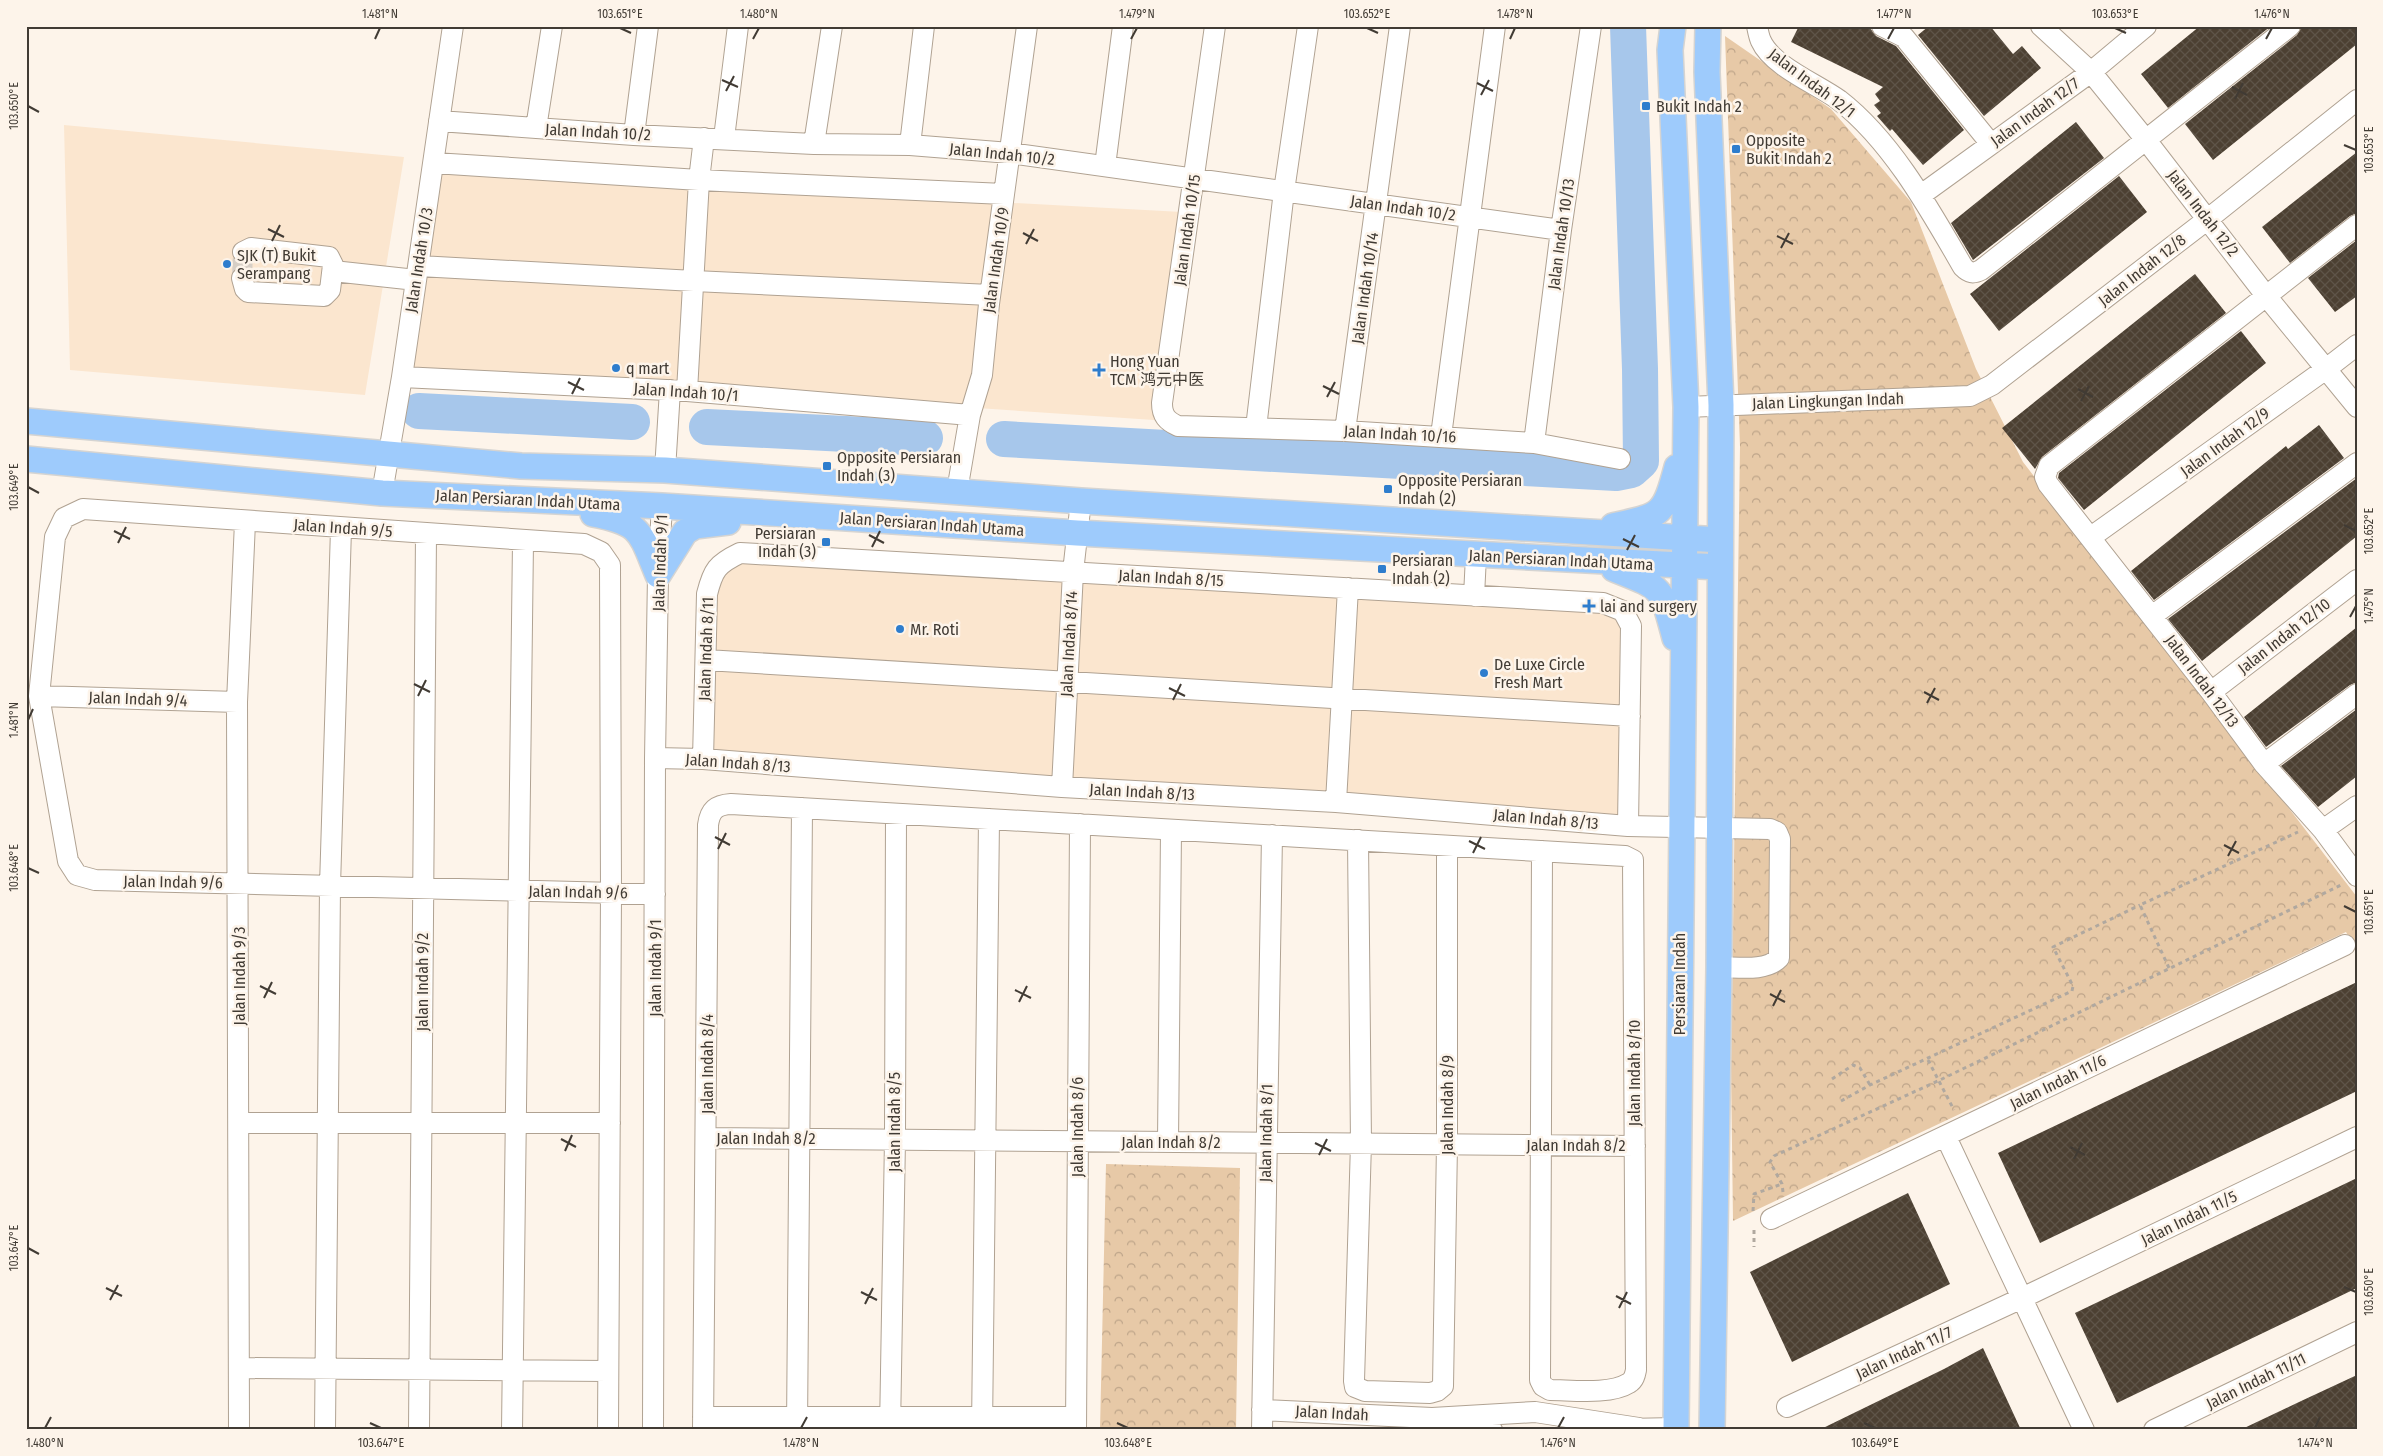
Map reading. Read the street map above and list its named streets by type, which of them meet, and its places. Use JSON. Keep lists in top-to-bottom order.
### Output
{
  "streets": {
    "main road": ["Jalan Persiaran Indah Utama", "Persiaran Indah"],
    "street": [
      "Jalan Indah 12/1",
      "Jalan Indah 12/7",
      "Jalan Indah 10/2",
      "Jalan Indah 12/2",
      "Jalan Indah 10/15",
      "Jalan Indah 10/13",
      "Jalan Indah 10/3",
      "Jalan Indah 10/9",
      "Jalan Indah 12/8",
      "Jalan Indah 10/14",
      "Jalan Indah 10/1",
      "Jalan Lingkungan Indah",
      "Jalan Indah 10/16",
      "Jalan Indah 12/9",
      "Jalan Indah 9/5",
      "Jalan Indah 9/1",
      "Jalan Indah 8/15",
      "Jalan Indah 12/10",
      "Jalan Indah 8/14",
      "Jalan Indah 8/11",
      "Jalan Indah 12/13",
      "Jalan Indah 9/4",
      "Jalan Indah 8/13",
      "Jalan Indah 9/6",
      "Jalan Indah 9/3",
      "Jalan Indah 9/2",
      "Jalan Indah 8/4",
      "Jalan Indah 8/10",
      "Jalan Indah 11/6",
      "Jalan Indah 8/9",
      "Jalan Indah 8/5",
      "Jalan Indah 8/6",
      "Jalan Indah 8/1",
      "Jalan Indah 8/2",
      "Jalan Indah 11/5",
      "Jalan Indah 11/7",
      "Jalan Indah 11/11",
      "Jalan Indah"
    ]
  },
  "crossings": [
    ["Jalan Indah 12/1", "Jalan Indah 12/7"],
    ["Jalan Indah 12/1", "Jalan Indah 12/2"],
    ["Jalan Indah 12/7", "Jalan Indah 12/2"],
    ["Jalan Indah 10/2", "Jalan Indah 10/15"],
    ["Jalan Indah 10/2", "Jalan Indah 10/13"],
    ["Jalan Indah 10/2", "Jalan Indah 10/3"],
    ["Jalan Indah 10/2", "Jalan Indah 10/9"],
    ["Jalan Indah 10/2", "Jalan Indah 10/14"],
    ["Jalan Indah 12/2", "Jalan Indah 12/8"],
    ["Jalan Indah 12/2", "Jalan Indah 12/9"],
    ["Jalan Indah 12/2", "Jalan Indah 12/13"],
    ["Jalan Indah 10/15", "Jalan Indah 10/16"],
    ["Jalan Indah 10/13", "Jalan Indah 10/16"],
    ["Jalan Indah 10/3", "Jalan Indah 10/1"],
    ["Jalan Indah 10/3", "Jalan Persiaran Indah Utama"],
    ["Jalan Indah 10/9", "Jalan Indah 10/1"],
    ["Jalan Indah 10/9", "Jalan Persiaran Indah Utama"],
    ["Jalan Indah 12/8", "Jalan Lingkungan Indah"],
    ["Jalan Indah 10/14", "Jalan Indah 10/16"],
    ["Jalan Indah 12/9", "Jalan Indah 12/13"],
    ["Jalan Persiaran Indah Utama", "Jalan Indah 9/1"],
    ["Jalan Persiaran Indah Utama", "Jalan Indah 8/14"],
    ["Jalan Persiaran Indah Utama", "Persiaran Indah"],
    ["Jalan Indah 9/5", "Jalan Indah 9/6"],
    ["Jalan Indah 9/5", "Jalan Indah 9/3"],
    ["Jalan Indah 9/5", "Jalan Indah 9/2"],
    ["Jalan Indah 9/1", "Jalan Indah 8/13"],
    ["Jalan Indah 9/1", "Jalan Indah 9/6"],
    ["Jalan Indah 8/15", "Jalan Indah 8/14"],
    ["Jalan Indah 8/15", "Jalan Indah 8/11"],
    ["Jalan Indah 12/10", "Jalan Indah 12/13"],
    ["Jalan Indah 8/14", "Jalan Indah 8/13"],
    ["Jalan Indah 8/11", "Jalan Indah 8/13"],
    ["Jalan Indah 9/4", "Jalan Indah 9/6"],
    ["Jalan Indah 9/4", "Jalan Indah 9/3"],
    ["Jalan Indah 8/13", "Persiaran Indah"],
    ["Jalan Indah 9/6", "Jalan Indah 9/3"],
    ["Jalan Indah 9/6", "Jalan Indah 9/2"],
    ["Persiaran Indah", "Jalan Indah"],
    ["Jalan Indah 8/4", "Jalan Indah 8/2"],
    ["Jalan Indah 8/10", "Jalan Indah 8/2"],
    ["Jalan Indah 8/9", "Jalan Indah 8/2"],
    ["Jalan Indah 8/5", "Jalan Indah 8/2"],
    ["Jalan Indah 8/6", "Jalan Indah 8/2"],
    ["Jalan Indah 8/1", "Jalan Indah 8/2"],
    ["Jalan Indah 8/1", "Jalan Indah"],
    ["Jalan Indah 11/5", "Jalan Indah 11/7"]
  ],
  "places": {
    "transit": [
      "Bukit Indah 2",
      "Opposite Bukit Indah 2",
      "Opposite Persiaran Indah (3)",
      "Opposite Persiaran Indah (2)",
      "Persiaran Indah (3)",
      "Persiaran Indah (2)"
    ],
    "other": [
      "SJK (T) Bukit Serampang",
      "q mart",
      "Mr. Roti",
      "De Luxe Circle Fresh Mart"
    ],
    "health": ["Hong Yuan TCM 鸿元中医", "lai and surgery"]
  },
  "coordinates": [
    "1.481°N",
    "103.651°E",
    "1.480°N",
    "1.479°N",
    "103.652°E",
    "1.478°N",
    "1.477°N",
    "103.653°E",
    "1.476°N",
    "103.650°E",
    "103.649°E",
    "1.475°N",
    "103.648°E",
    "103.647°E",
    "1.474°N"
  ]
}
